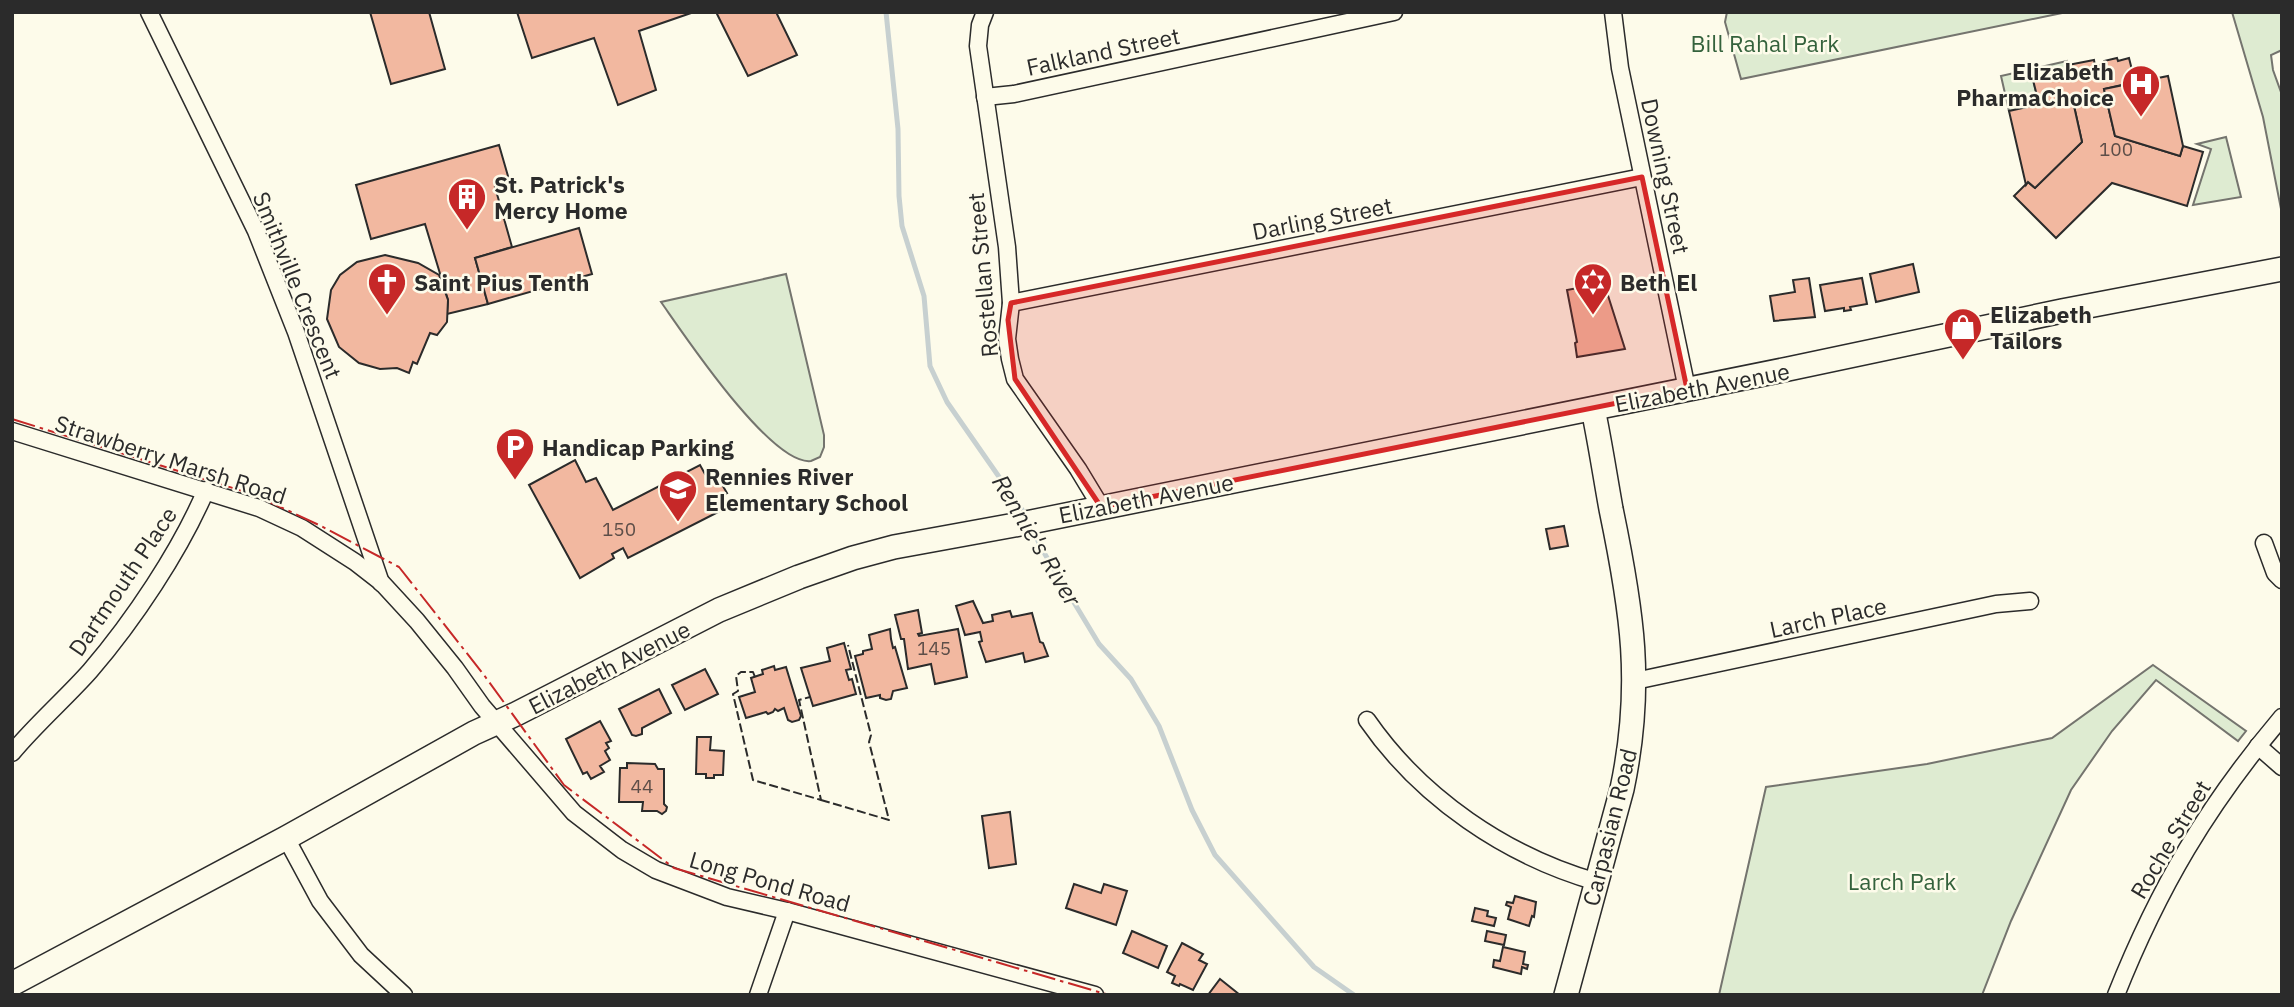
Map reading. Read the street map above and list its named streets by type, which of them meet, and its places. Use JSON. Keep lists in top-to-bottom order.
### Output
{
  "streets": {
    "main road": ["Elizabeth Avenue", "Carpasian Road"],
    "street": [
      "Falkland Street",
      "Downing Street",
      "Darling Street",
      "Rostellan Street",
      "Smithville Crescent",
      "Strawberry Marsh Road",
      "Dartmouth Place",
      "Larch Place",
      "Roche Street",
      "Long Pond Road"
    ]
  },
  "crossings": [
    ["Falkland Street", "Rostellan Street"],
    ["Downing Street", "Darling Street"],
    ["Downing Street", "Elizabeth Avenue"],
    ["Darling Street", "Rostellan Street"],
    ["Rostellan Street", "Elizabeth Avenue"],
    ["Smithville Crescent", "Strawberry Marsh Road"],
    ["Smithville Crescent", "Long Pond Road"],
    ["Elizabeth Avenue", "Carpasian Road"],
    ["Elizabeth Avenue", "Long Pond Road"],
    ["Strawberry Marsh Road", "Dartmouth Place"],
    ["Strawberry Marsh Road", "Long Pond Road"],
    ["Larch Place", "Carpasian Road"]
  ],
  "water": ["Rennie's River"],
  "parks": ["Bill Rahal Park", "Larch Park"],
  "places": {
    "hospital": ["Elizabeth PharmaChoice"],
    "building": ["St. Patrick's Mercy Home"],
    "church": ["Saint Pius Tenth"],
    "synagogue": ["Beth El"],
    "shop": ["Elizabeth Tailors"],
    "parking": ["Handicap Parking"],
    "school or university": ["Rennies River Elementary School"]
  },
  "house_numbers": [
    "100",
    "150",
    "145",
    "44"
  ]
}
